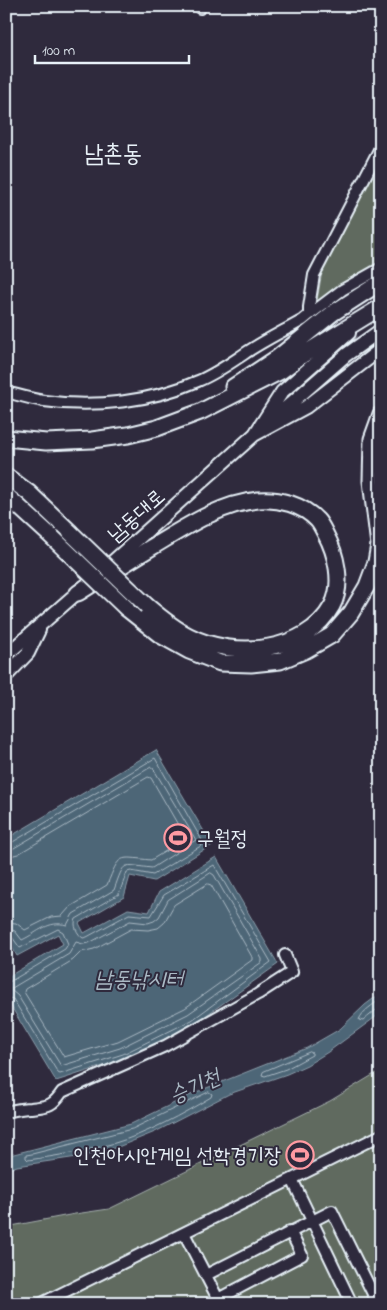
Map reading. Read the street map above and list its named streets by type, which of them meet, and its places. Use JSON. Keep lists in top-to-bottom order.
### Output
{
  "streets": {
    "main road": ["남동대로"]
  },
  "districts": ["남촌동"],
  "water": ["남동낚시터", "승기천"],
  "places": {
    "sports": ["구월정", "인천아시안게임 선학경기장"]
  },
  "scale_bar": "100 m"
}
